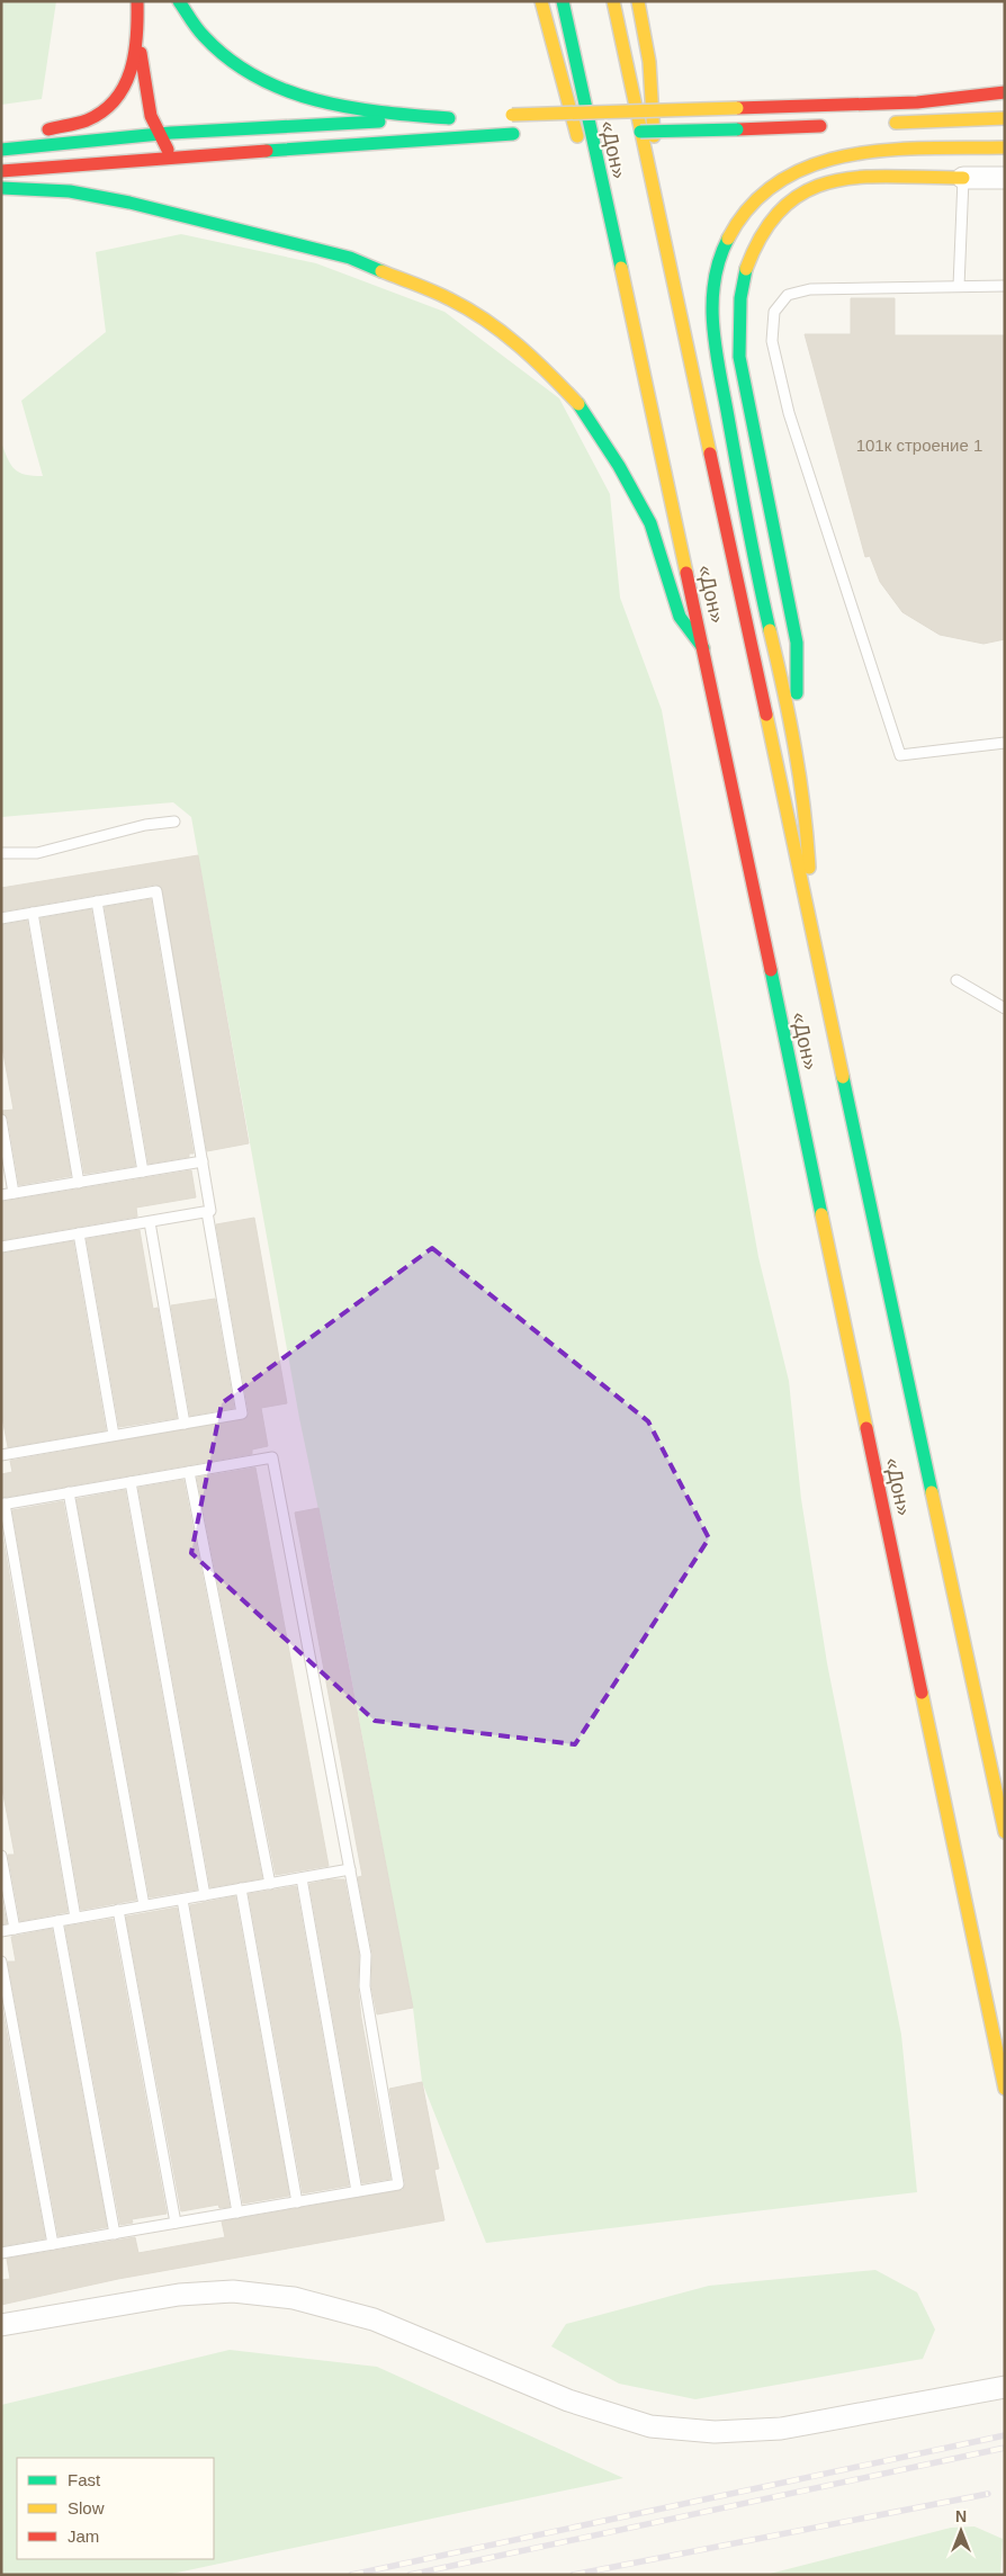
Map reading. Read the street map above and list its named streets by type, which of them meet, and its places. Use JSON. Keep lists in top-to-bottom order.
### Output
{
  "streets": {
    "main road": ["«Дон»"]
  },
  "house_numbers": ["101к строение 1"],
  "legend": ["Fast", "Slow", "Jam"],
  "north": "top"
}
